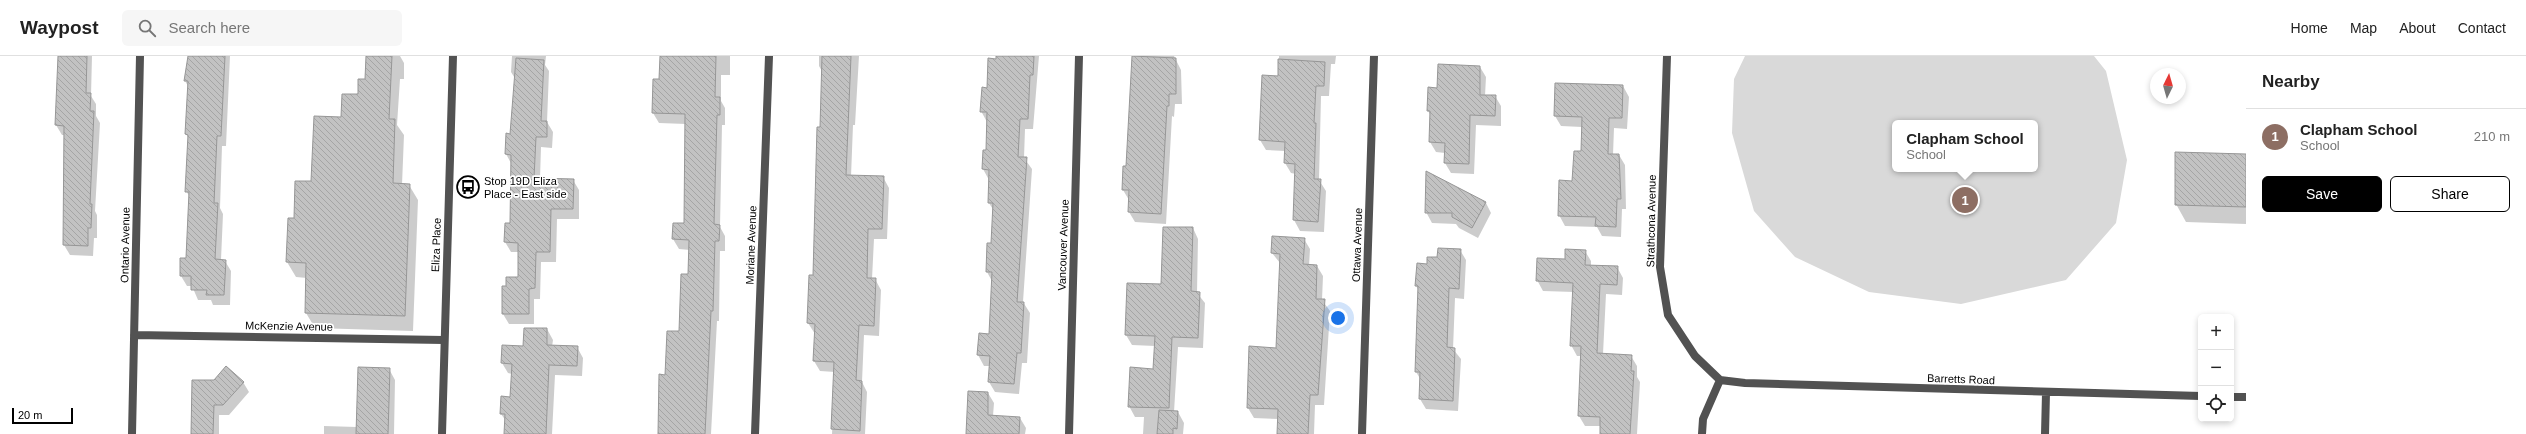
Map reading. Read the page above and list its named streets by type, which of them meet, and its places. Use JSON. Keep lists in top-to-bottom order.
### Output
{
  "streets": {
    "street": [
      "Strathcona Avenue",
      "Ontario Avenue",
      "Eliza Place",
      "Moriane Avenue",
      "Vancouver Avenue",
      "Ottawa Avenue",
      "McKenzie Avenue",
      "Barretts Road"
    ]
  },
  "crossings": [
    ["Strathcona Avenue", "Barretts Road"],
    ["Ontario Avenue", "McKenzie Avenue"],
    ["Eliza Place", "McKenzie Avenue"]
  ],
  "places": {
    "bus stop": ["Stop 19D Eliza Place - East side"]
  },
  "scale_bar": "20 m",
  "north": "top",
  "page": {
    "header": "Waypost",
    "search": "Search here",
    "nav": [
      "Home",
      "Map",
      "About",
      "Contact"
    ],
    "heading": "Nearby",
    "list": [
      {
        "mark": "1",
        "name": "Clapham School",
        "note": "School",
        "value": "210 m"
      }
    ],
    "popup": ["Clapham School", "School"],
    "buttons": ["Save", "Share"],
    "pins": "1",
    "map_buttons": ["+", "−"],
    "scale": "20 m"
  }
}
